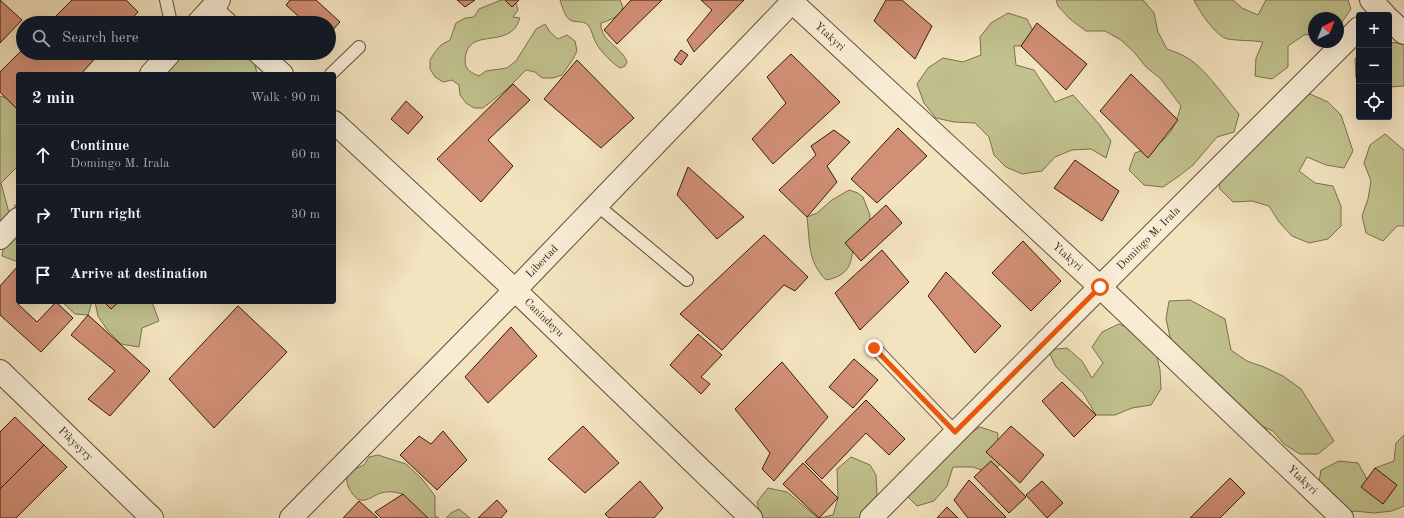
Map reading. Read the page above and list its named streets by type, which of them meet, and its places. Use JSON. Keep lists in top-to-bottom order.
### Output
{
  "streets": {
    "street": [
      "Ytakyri",
      "Domingo M. Irala",
      "Libertad",
      "Canindeyu",
      "Pikysyry"
    ]
  },
  "crossings": [
    ["Ytakyri", "Domingo M. Irala"],
    ["Ytakyri", "Libertad"],
    ["Libertad", "Canindeyu"]
  ],
  "north": "top right",
  "page": {
    "map_buttons": ["+", "−"],
    "search": "Search here",
    "heading": ["2 min", "Walk · 90 m"],
    "list": [
      ["Continue", "Domingo M. Irala", "60 m"],
      ["Turn right", "30 m"],
      "Arrive at destination"
    ]
  }
}
